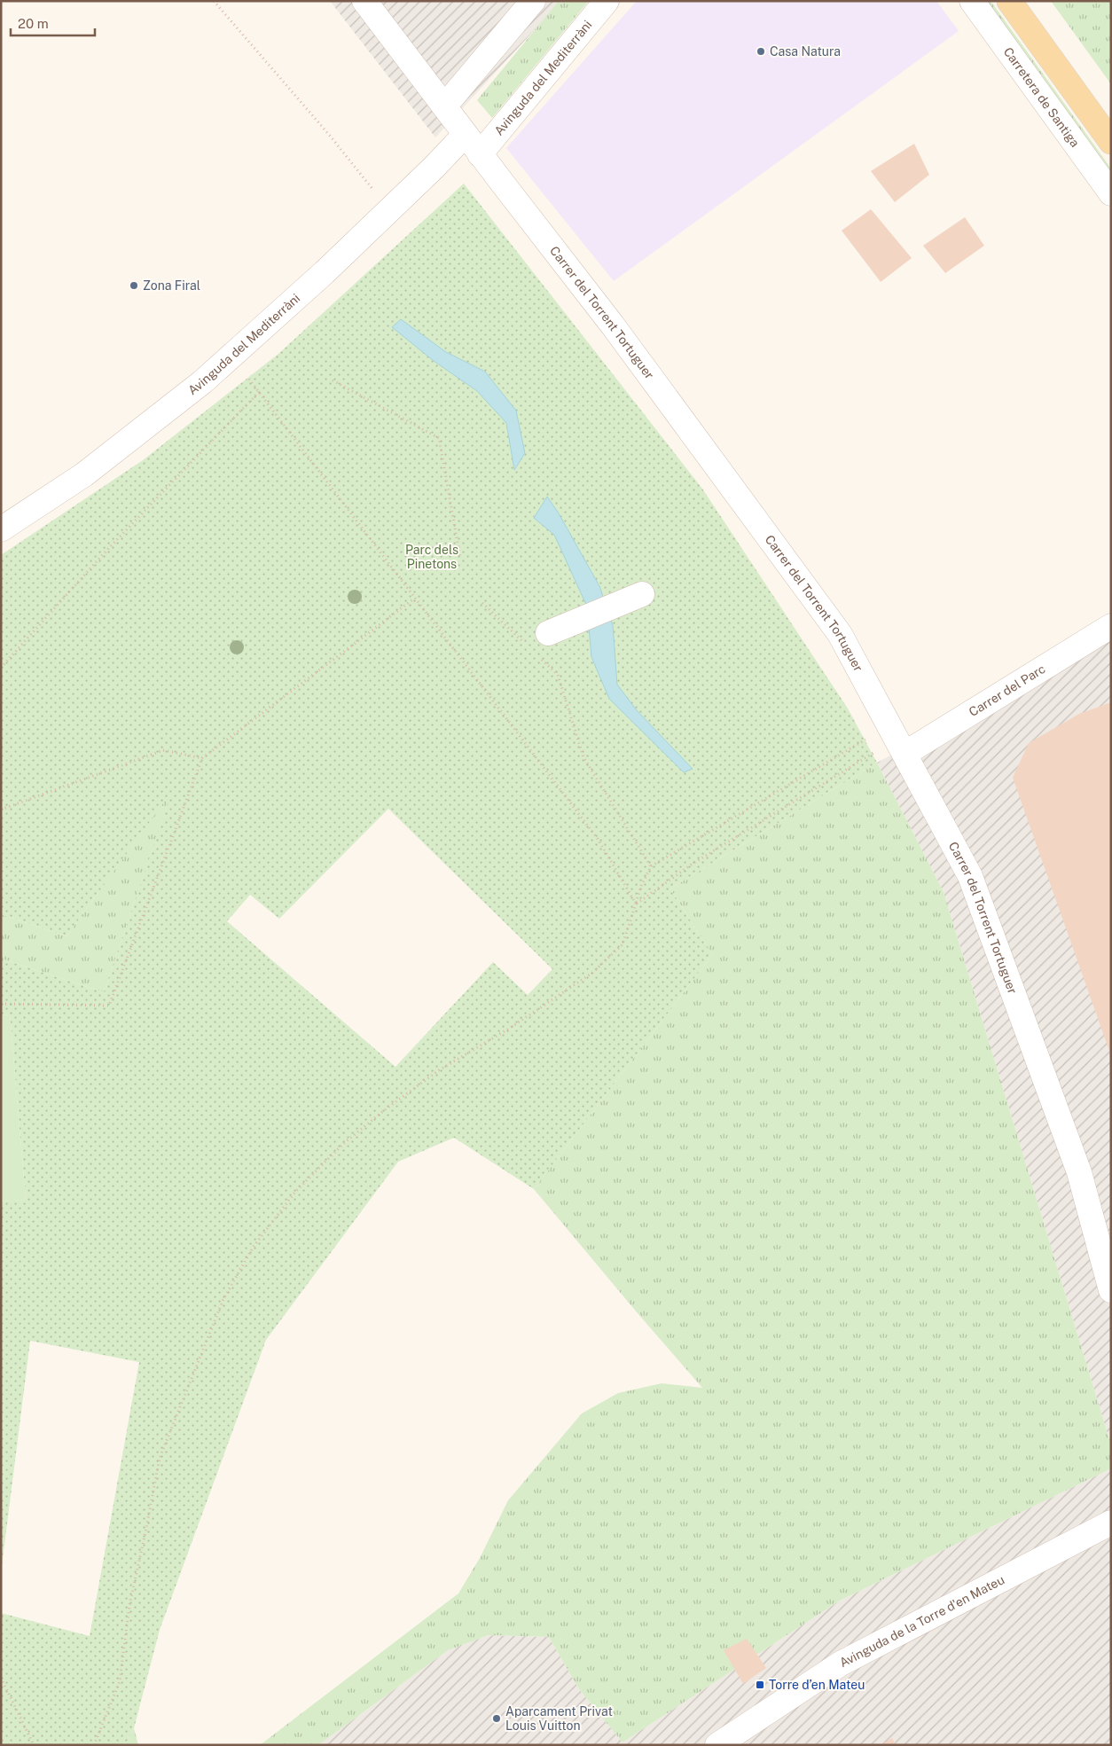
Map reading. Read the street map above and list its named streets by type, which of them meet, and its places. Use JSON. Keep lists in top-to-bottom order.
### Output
{
  "streets": {
    "street": [
      "Avinguda del Mediterràni",
      "Carretera de Santiga",
      "Carrer del Torrent Tortuguer",
      "Carrer del Parc",
      "Avinguda de la Torre d'en Mateu"
    ]
  },
  "crossings": [
    ["Avinguda del Mediterràni", "Carrer del Torrent Tortuguer"],
    ["Carrer del Torrent Tortuguer", "Carrer del Parc"]
  ],
  "parks": ["Parc dels Pinetons"],
  "places": {
    "other": ["Casa Natura", "Zona Firal", "Aparcament Privat Louis Vuitton"],
    "transit": ["Torre d’en Mateu"]
  },
  "scale_bar": "20 m"
}
